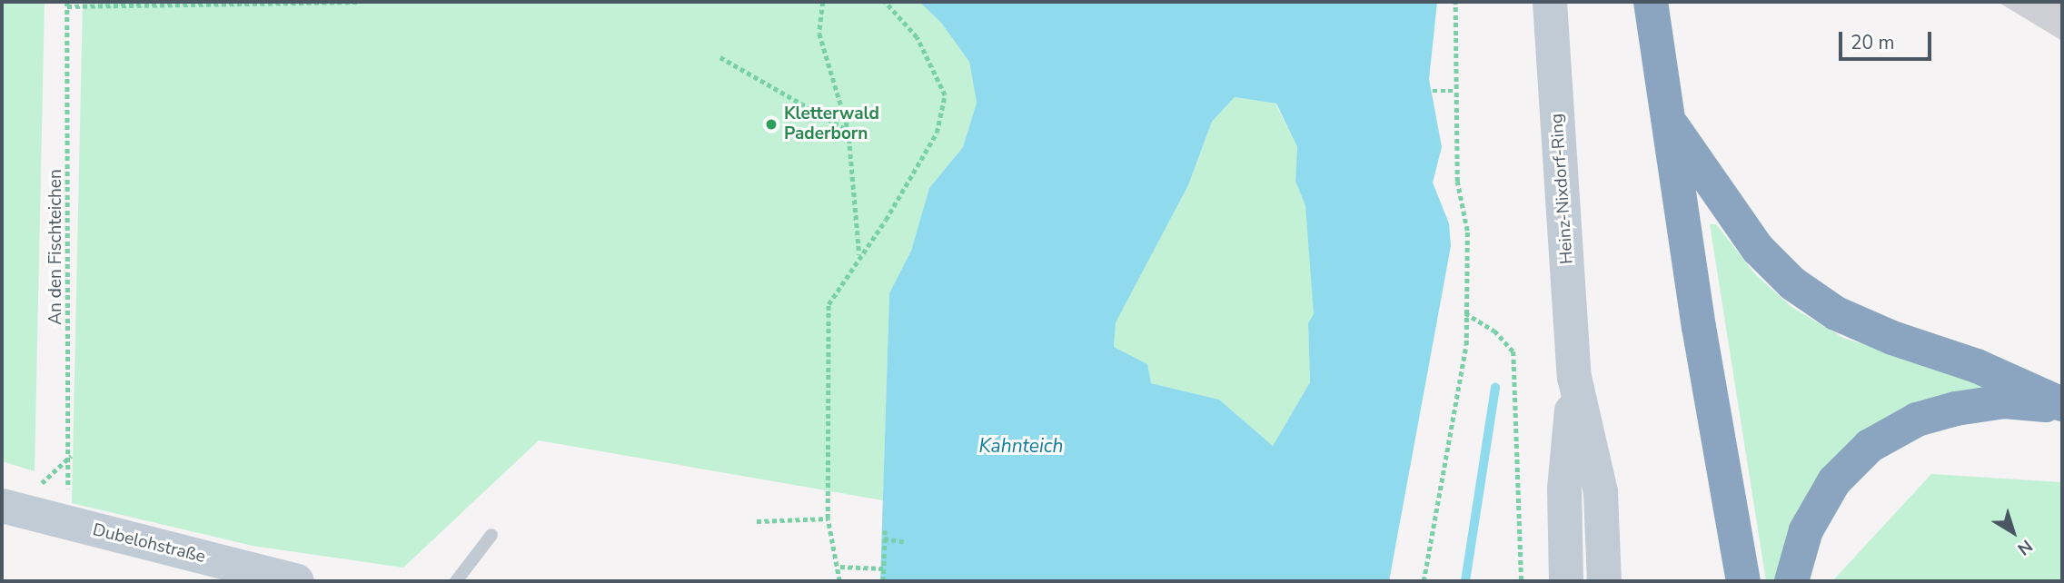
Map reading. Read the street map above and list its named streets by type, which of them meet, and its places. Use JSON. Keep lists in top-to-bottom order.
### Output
{
  "streets": {
    "main road": ["Heinz-Nixdorf-Ring", "Dubelohstraße"],
    "path": ["An den Fischteichen"]
  },
  "water": ["Kahnteich"],
  "places": ["Kletterwald Paderborn"],
  "scale_bar": "20 m",
  "north": "bottom right"
}
